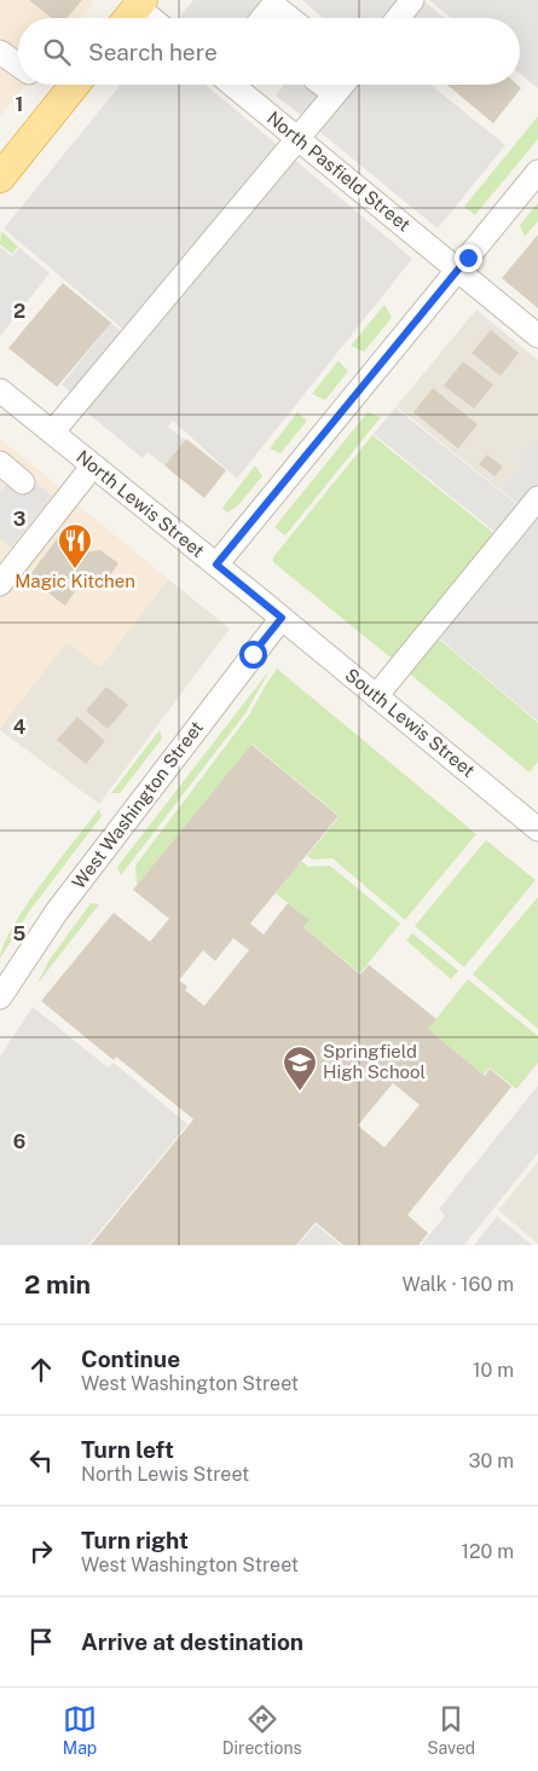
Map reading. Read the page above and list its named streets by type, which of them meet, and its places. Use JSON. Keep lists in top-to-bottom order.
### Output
{
  "streets": {
    "street": [
      "North Pasfield Street",
      "North Lewis Street",
      "South Lewis Street",
      "West Washington Street"
    ]
  },
  "crossings": [
    ["North Lewis Street", "South Lewis Street"],
    ["North Lewis Street", "West Washington Street"],
    ["South Lewis Street", "West Washington Street"]
  ],
  "places": {
    "restaurant": ["Magic Kitchen"],
    "school or university": ["Springfield High School"]
  },
  "page": {
    "search": "Search here",
    "heading": ["2 min", "Walk · 160 m"],
    "list": [
      ["Continue", "West Washington Street", "10 m"],
      ["Turn left", "North Lewis Street", "30 m"],
      ["Turn right", "West Washington Street", "120 m"],
      "Arrive at destination"
    ],
    "nav": ["Map", "Directions", "Saved"]
  },
  "grid": {
    "rows": [
      "1",
      "2",
      "3",
      "4",
      "5",
      "6"
    ]
  }
}
